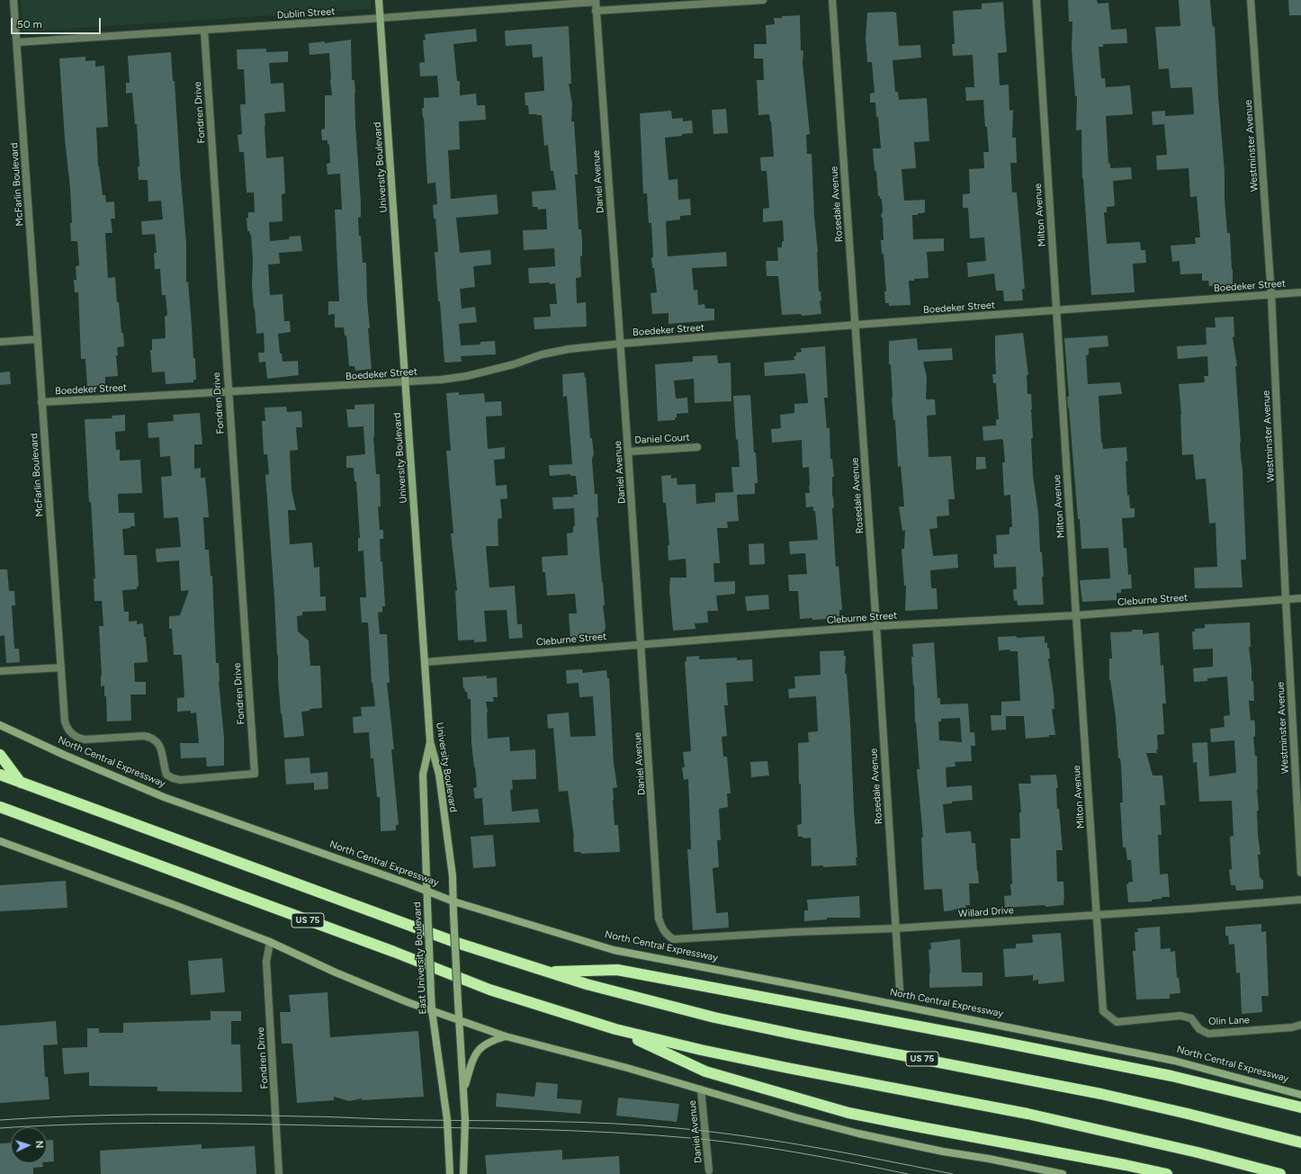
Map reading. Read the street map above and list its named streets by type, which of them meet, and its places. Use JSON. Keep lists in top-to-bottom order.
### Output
{
  "streets": {
    "highway": ["US 75"],
    "main road": ["University Boulevard", "North Central Expressway", "East University Boulevard"],
    "street": [
      "Dublin Street",
      "Fondren Drive",
      "Westminster Avenue",
      "Daniel Avenue",
      "McFarlin Boulevard",
      "Rosedale Avenue",
      "Milton Avenue",
      "Boedeker Street",
      "Daniel Court",
      "Cleburne Street",
      "Willard Drive",
      "Olin Lane"
    ]
  },
  "crossings": [
    ["Dublin Street", "Fondren Drive"],
    ["Dublin Street", "University Boulevard"],
    ["Dublin Street", "Daniel Avenue"],
    ["Dublin Street", "McFarlin Boulevard"],
    ["Fondren Drive", "McFarlin Boulevard"],
    ["Fondren Drive", "Boedeker Street"],
    ["Westminster Avenue", "Boedeker Street"],
    ["Westminster Avenue", "Cleburne Street"],
    ["University Boulevard", "Boedeker Street"],
    ["University Boulevard", "Cleburne Street"],
    ["University Boulevard", "North Central Expressway"],
    ["University Boulevard", "East University Boulevard"],
    ["Daniel Avenue", "Boedeker Street"],
    ["Daniel Avenue", "Daniel Court"],
    ["Daniel Avenue", "Cleburne Street"],
    ["Daniel Avenue", "Willard Drive"],
    ["McFarlin Boulevard", "Boedeker Street"],
    ["Rosedale Avenue", "Boedeker Street"],
    ["Rosedale Avenue", "Cleburne Street"],
    ["Rosedale Avenue", "Willard Drive"],
    ["Milton Avenue", "Boedeker Street"],
    ["Milton Avenue", "Cleburne Street"],
    ["Milton Avenue", "Willard Drive"],
    ["Milton Avenue", "Olin Lane"],
    ["North Central Expressway", "East University Boulevard"]
  ],
  "scale_bar": "50 m",
  "north": "right"
}
